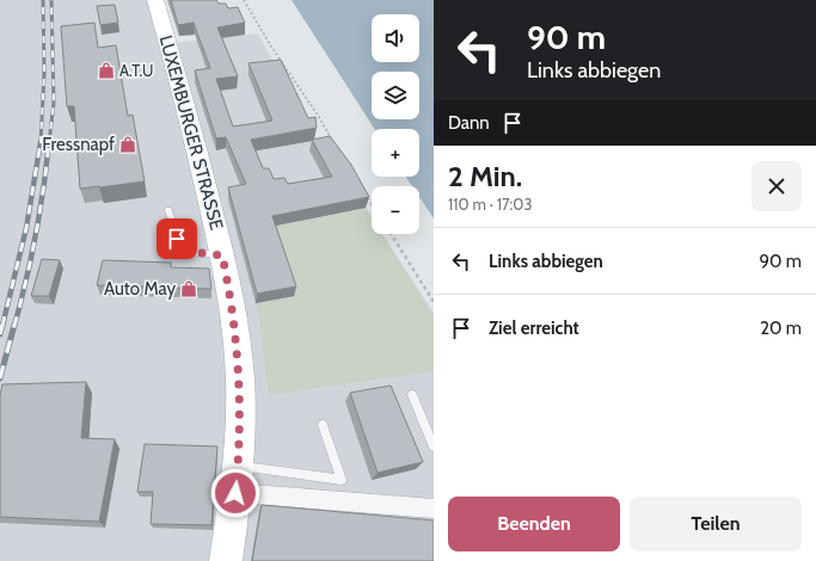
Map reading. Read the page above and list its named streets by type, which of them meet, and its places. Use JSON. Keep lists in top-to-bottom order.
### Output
{
  "streets": {
    "main road": ["LUXEMBURGER STRASSE"]
  },
  "places": {
    "shop": ["A.T.U", "Fressnapf", "Auto May"]
  },
  "page": {
    "turn": ["90 m", "Links abbiegen"],
    "map_buttons": ["+", "−"],
    "then": "Dann",
    "heading": ["2 Min.", "110 m · 17:03"],
    "list": [
      {
        "name": "Links abbiegen",
        "value": "90 m"
      },
      {
        "name": "Ziel erreicht",
        "value": "20 m"
      }
    ],
    "buttons": ["Beenden", "Teilen"]
  }
}
